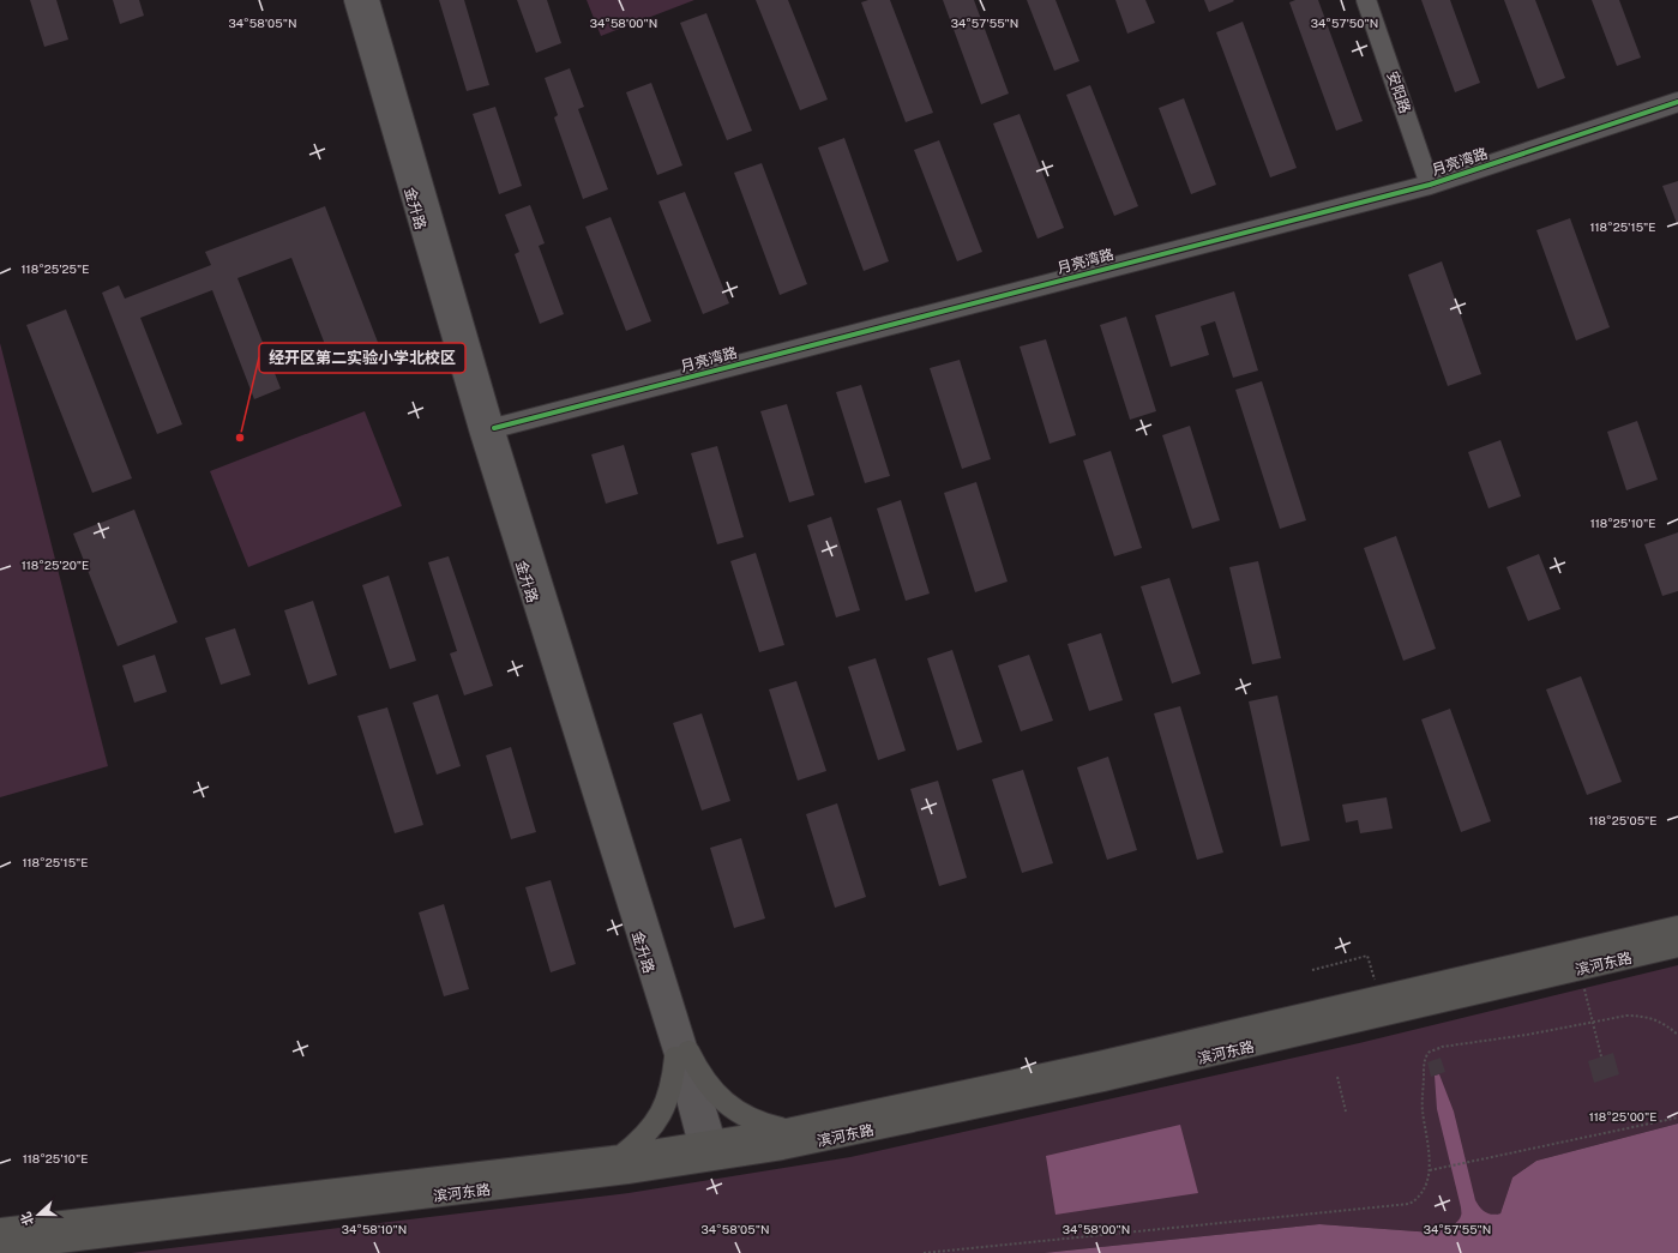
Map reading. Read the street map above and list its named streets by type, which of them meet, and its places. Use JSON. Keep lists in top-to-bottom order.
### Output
{
  "streets": {
    "main road": [
      "安阳路",
      "月亮湾路",
      "金升路",
      "滨河东路"
    ]
  },
  "crossings": [
    ["安阳路", "月亮湾路"],
    ["月亮湾路", "金升路"],
    ["金升路", "滨河东路"]
  ],
  "places": ["经开区第二实验小学北校区"],
  "north": "left",
  "coordinates": [
    "34°58'05\"N",
    "34°58'00\"N",
    "34°57'55\"N",
    "34°57'50\"N",
    "118°25'15\"E",
    "118°25'25\"E",
    "118°25'10\"E",
    "118°25'20\"E",
    "118°25'05\"E",
    "118°25'00\"E",
    "34°58'10\"N"
  ]
}
